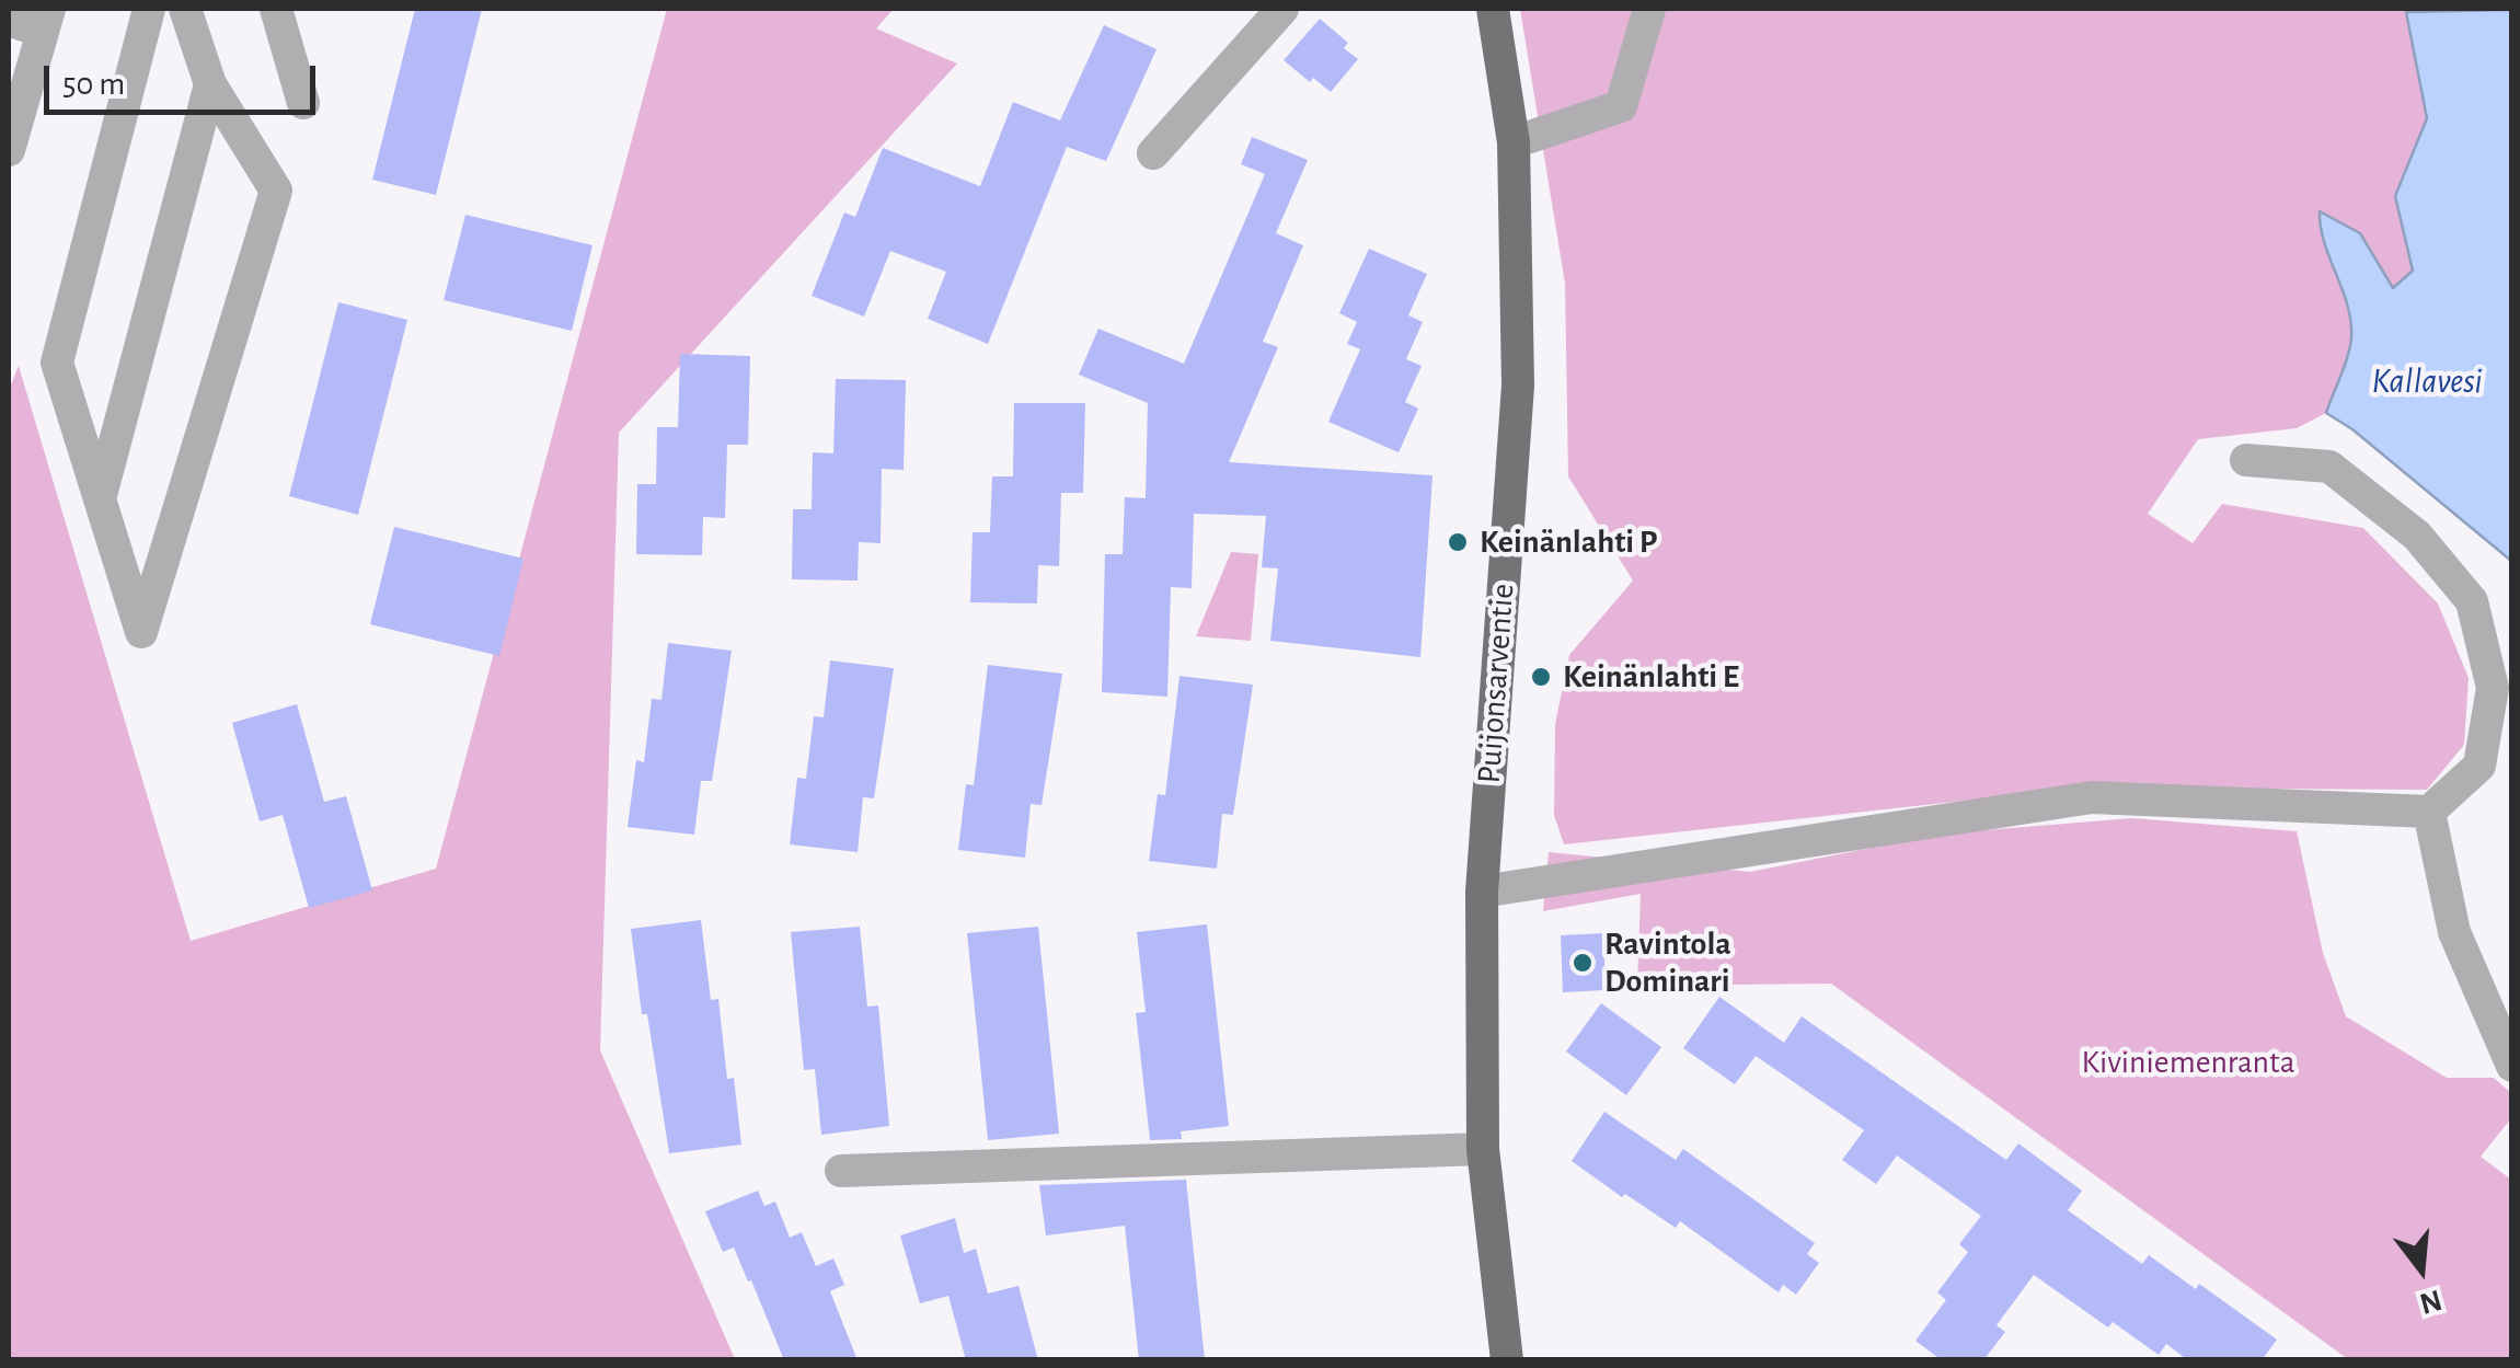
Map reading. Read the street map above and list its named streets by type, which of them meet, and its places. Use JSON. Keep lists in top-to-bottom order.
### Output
{
  "streets": {
    "main road": ["Puijonsarventie"]
  },
  "water": ["Kallavesi"],
  "parks": ["Kiviniemenranta"],
  "places": ["Keinänlahti P", "Keinänlahti E", "Ravintola Dominari"],
  "scale_bar": "50 m",
  "north": "bottom"
}
